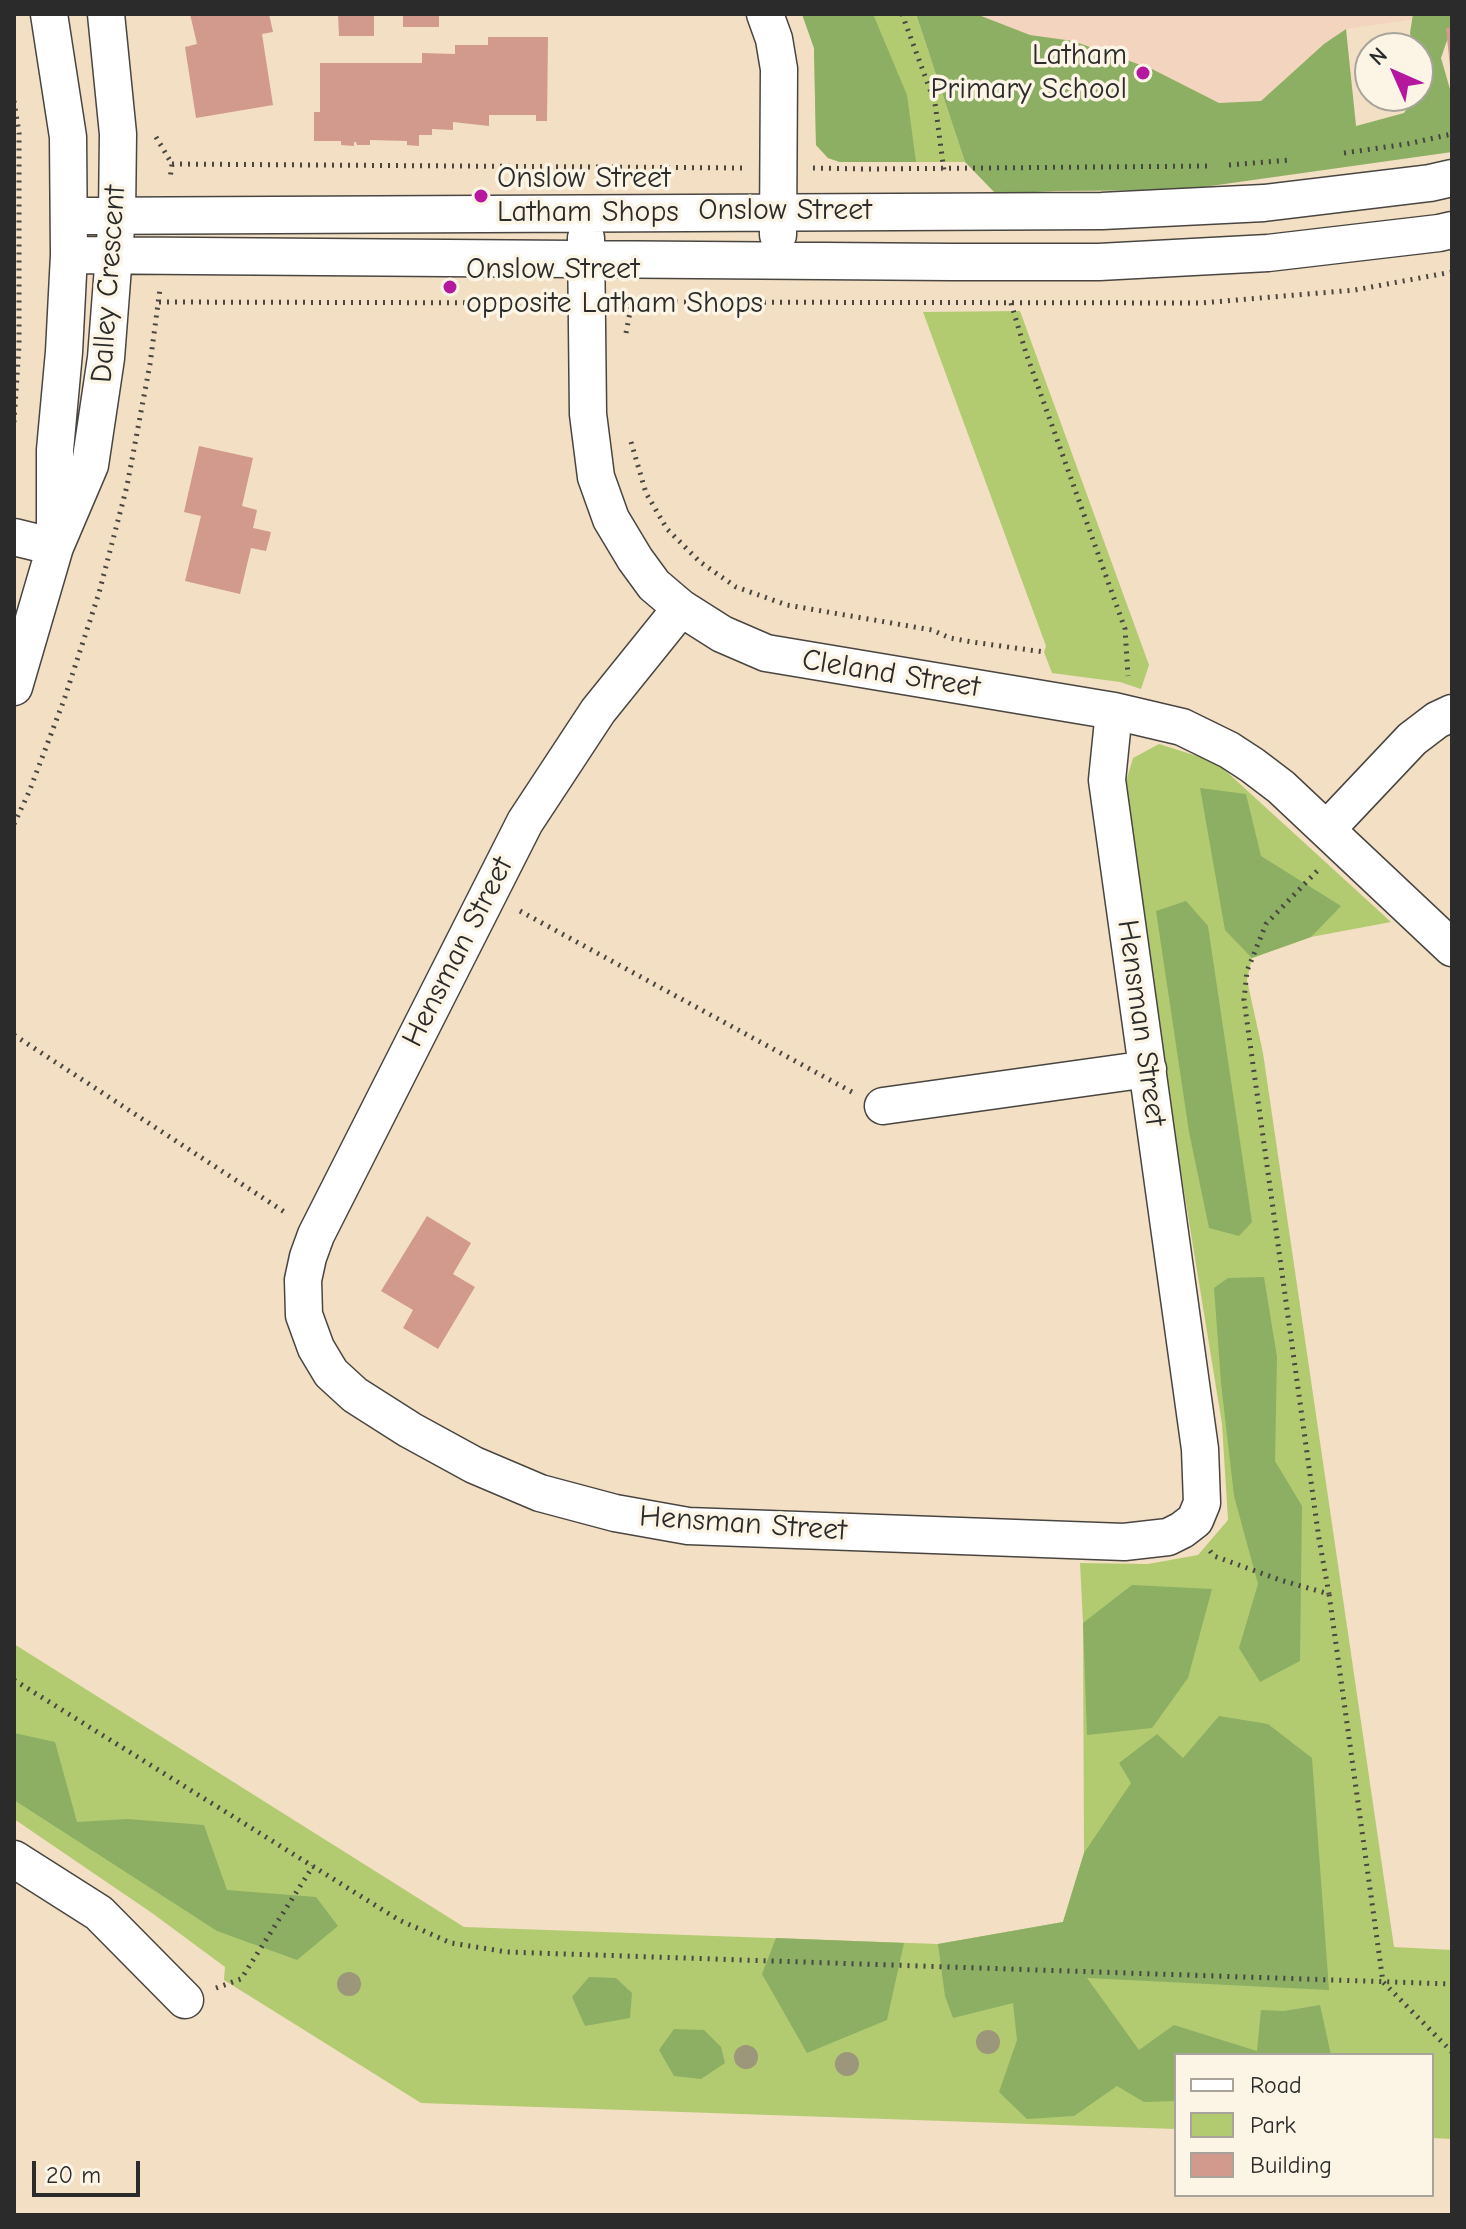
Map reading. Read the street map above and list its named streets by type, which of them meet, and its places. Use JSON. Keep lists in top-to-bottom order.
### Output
{
  "streets": {
    "street": [
      "Onslow Street",
      "Dalley Crescent",
      "Cleland Street",
      "Hensman Street"
    ]
  },
  "crossings": [
    ["Onslow Street", "Dalley Crescent"],
    ["Onslow Street", "Cleland Street"],
    ["Cleland Street", "Hensman Street"]
  ],
  "places": ["Latham Primary School", "Onslow Street Latham Shops", "Onslow Street opposite Latham Shops"],
  "legend": ["Road", "Park", "Building"],
  "scale_bar": "20 m",
  "north": "top left"
}
